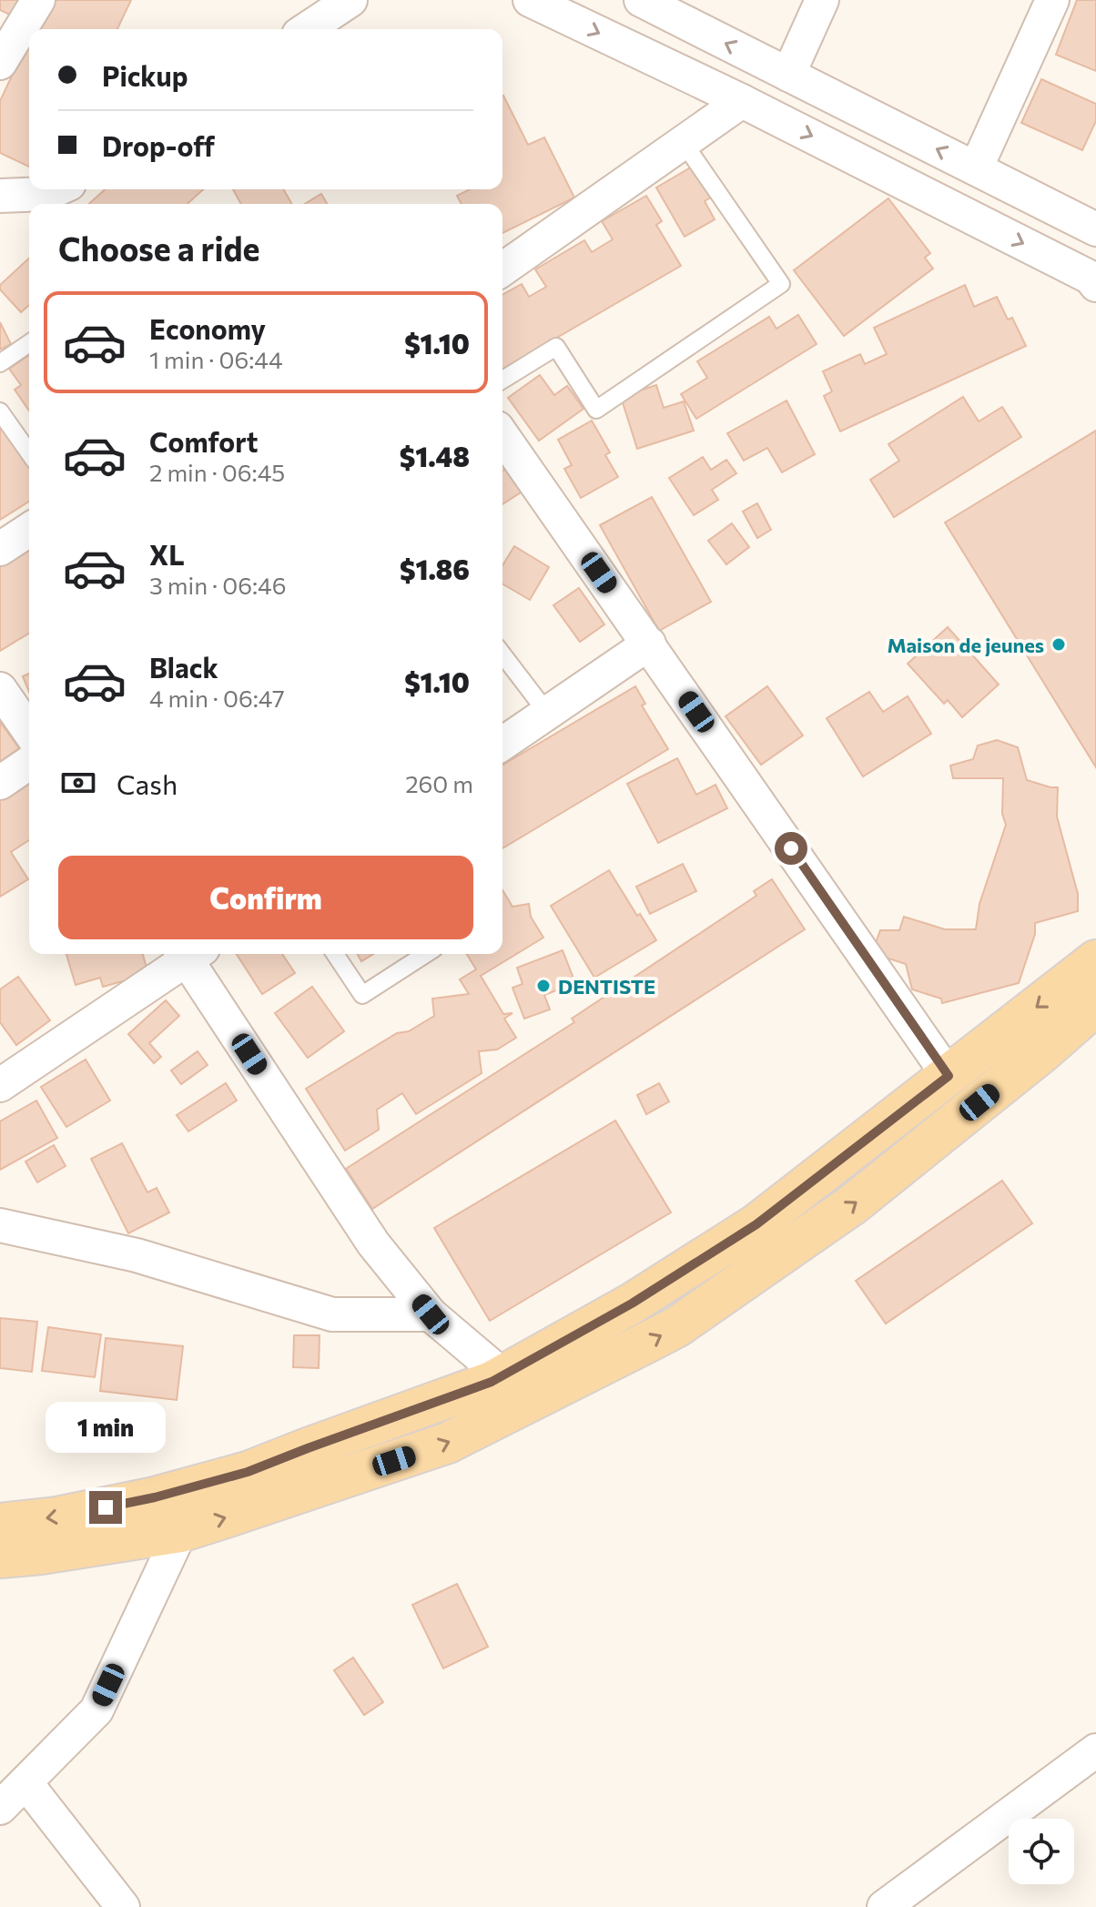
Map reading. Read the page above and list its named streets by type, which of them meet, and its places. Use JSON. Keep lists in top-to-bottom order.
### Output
{
  "places": ["Maison de jeunes", "DENTISTE"],
  "page": {
    "banner": ["Pickup", "Drop-off"],
    "heading": "Choose a ride",
    "list": [
      {
        "name": "Economy",
        "note": "1 min · 06:44",
        "value": "$1.10"
      },
      {
        "name": "Comfort",
        "note": "2 min · 06:45",
        "value": "$1.48"
      },
      {
        "name": "XL",
        "note": "3 min · 06:46",
        "value": "$1.86"
      },
      {
        "name": "Black",
        "note": "4 min · 06:47",
        "value": "$1.10"
      }
    ],
    "pay": ["Cash", "260 m"],
    "buttons": "Confirm",
    "bubble": "1 min"
  }
}
